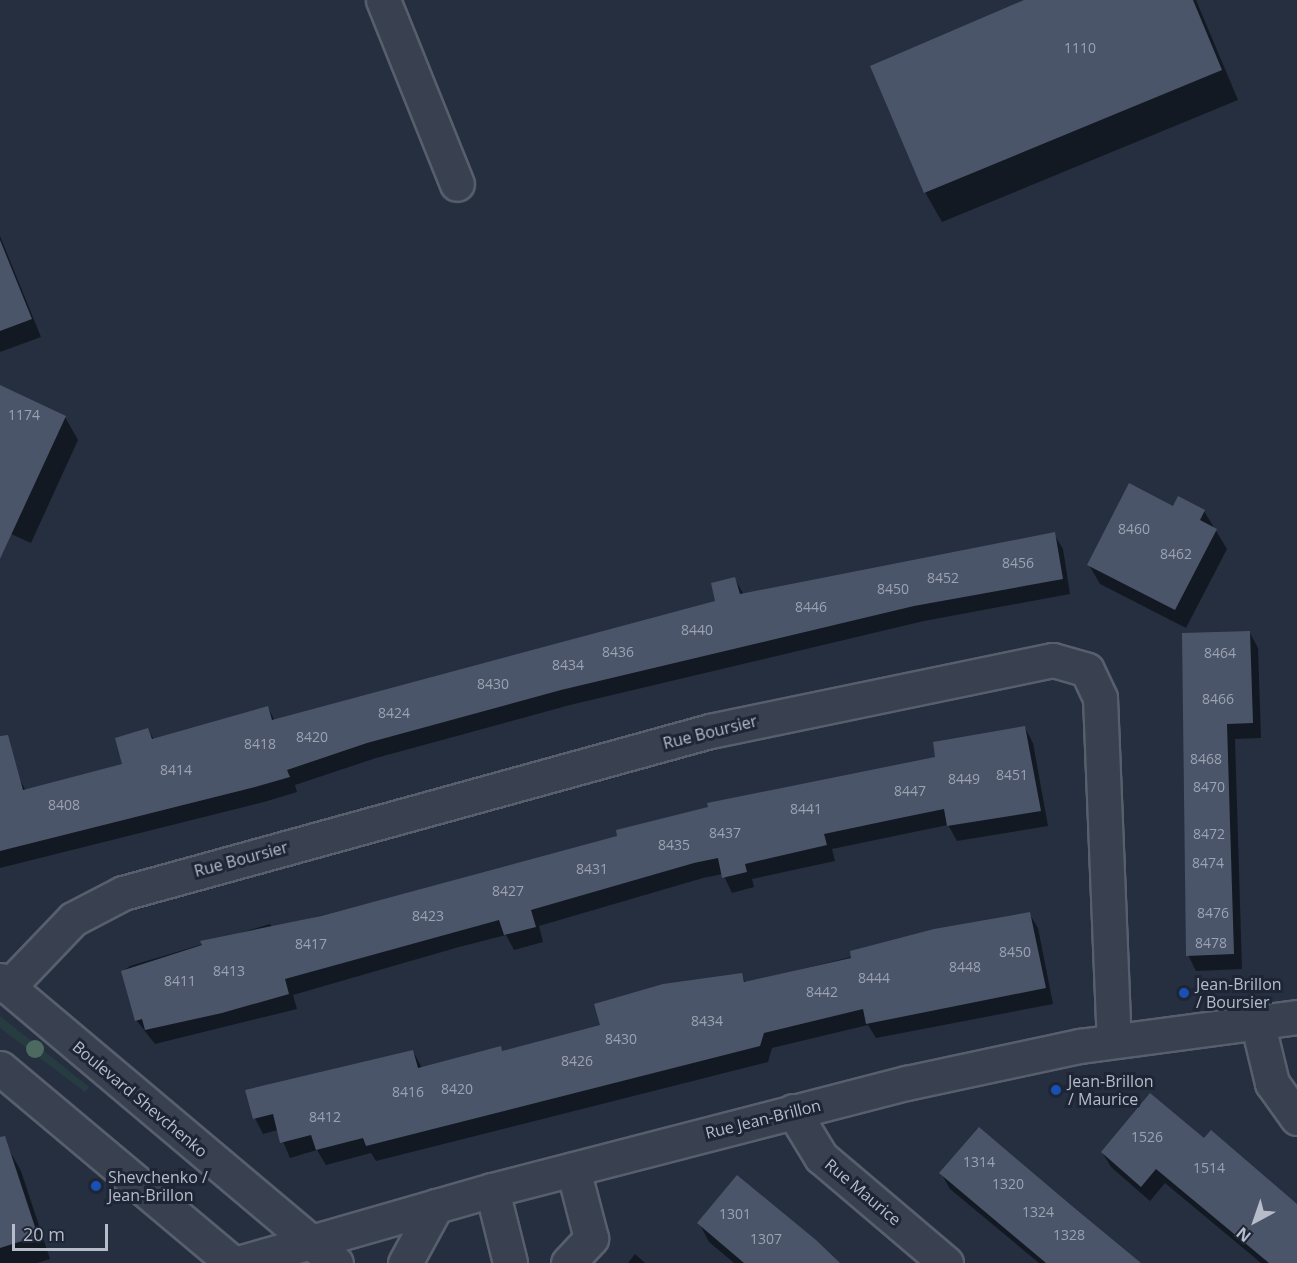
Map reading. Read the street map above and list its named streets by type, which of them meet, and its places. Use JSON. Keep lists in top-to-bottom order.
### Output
{
  "streets": {
    "street": [
      "Rue Boursier",
      "Boulevard Shevchenko",
      "Rue Jean-Brillon",
      "Rue Maurice"
    ]
  },
  "crossings": [
    ["Rue Boursier", "Boulevard Shevchenko"],
    ["Rue Boursier", "Rue Jean-Brillon"],
    ["Boulevard Shevchenko", "Rue Jean-Brillon"],
    ["Rue Jean-Brillon", "Rue Maurice"]
  ],
  "places": ["Jean-Brillon / Boursier", "Jean-Brillon / Maurice", "Shevchenko / Jean-Brillon"],
  "house_numbers": [
    "1110",
    "1174",
    "8460",
    "8462",
    "8456",
    "8452",
    "8450",
    "8446",
    "8440",
    "8436",
    "8464",
    "8434",
    "8430",
    "8466",
    "8424",
    "8420",
    "8418",
    "8468",
    "8414",
    "8451",
    "8449",
    "8470",
    "8447",
    "8408",
    "8441",
    "8437",
    "8472",
    "8435",
    "8474",
    "8431",
    "8427",
    "8476",
    "8423",
    "8478",
    "8417",
    "8450",
    "8448",
    "8413",
    "8444",
    "8411",
    "8442",
    "8434",
    "8430",
    "8426",
    "8420",
    "8416",
    "8412",
    "1526",
    "1314",
    "1514",
    "1320",
    "1324",
    "1301",
    "1328",
    "1307"
  ],
  "scale_bar": "20 m",
  "north": "bottom left"
}
